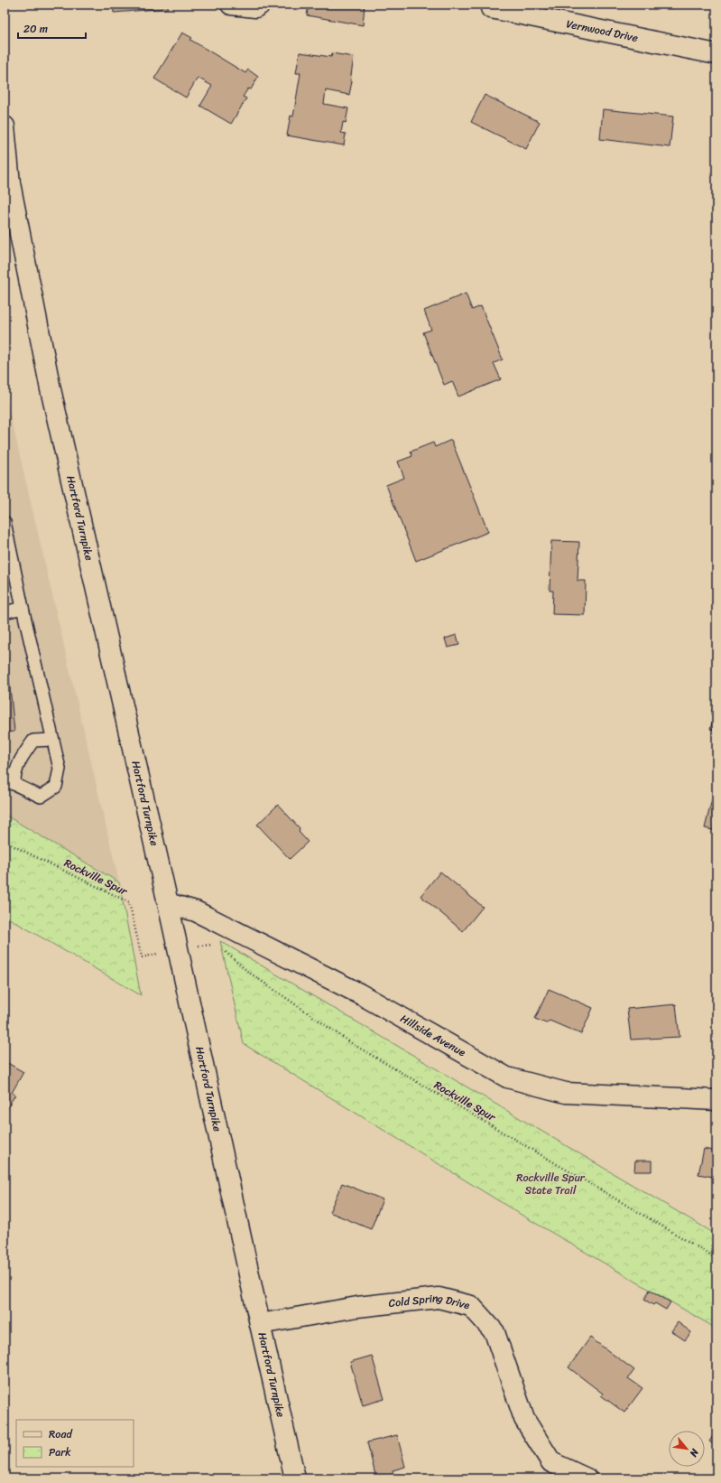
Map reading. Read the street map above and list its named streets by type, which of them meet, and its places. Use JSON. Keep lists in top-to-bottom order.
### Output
{
  "streets": {
    "main road": [
      "Vernwood Drive",
      "Hartford Turnpike",
      "Hillside Avenue",
      "Cold Spring Drive"
    ],
    "path": ["Rockville Spur"]
  },
  "crossings": [
    ["Hartford Turnpike", "Hillside Avenue"],
    ["Hartford Turnpike", "Cold Spring Drive"]
  ],
  "parks": ["Rockville Spur State Trail"],
  "legend": ["Road", "Park"],
  "scale_bar": "20 m",
  "north": "bottom right"
}
